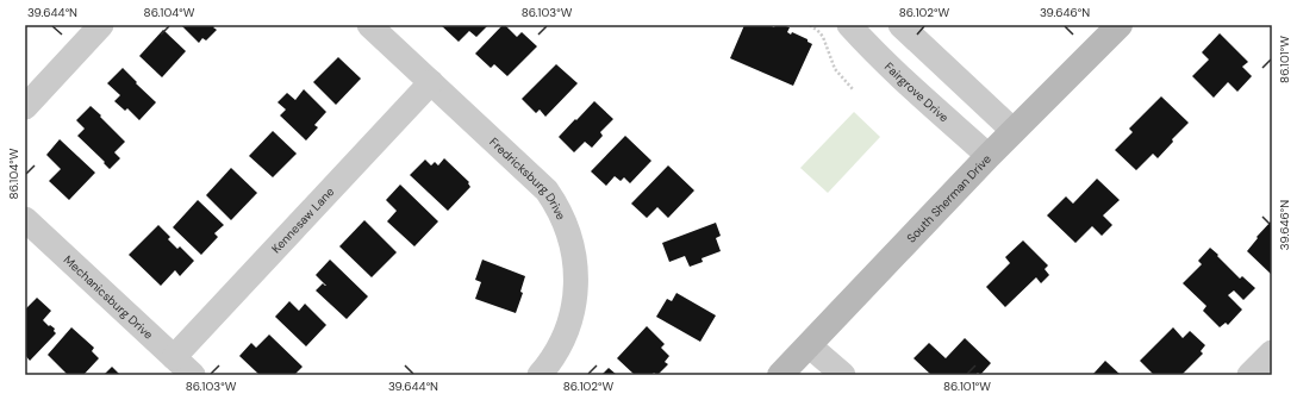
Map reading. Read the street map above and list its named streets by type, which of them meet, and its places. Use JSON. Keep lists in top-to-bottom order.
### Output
{
  "streets": {
    "street": [
      "Fairgrove Drive",
      "Fredricksburg Drive",
      "South Sherman Drive",
      "Kennesaw Lane",
      "Mechanicsburg Drive"
    ]
  },
  "crossings": [
    ["Fairgrove Drive", "South Sherman Drive"],
    ["Fredricksburg Drive", "Kennesaw Lane"],
    ["Kennesaw Lane", "Mechanicsburg Drive"]
  ],
  "coordinates": [
    "39.644°N",
    "86.104°W",
    "86.103°W",
    "86.102°W",
    "39.646°N",
    "86.101°W"
  ]
}
